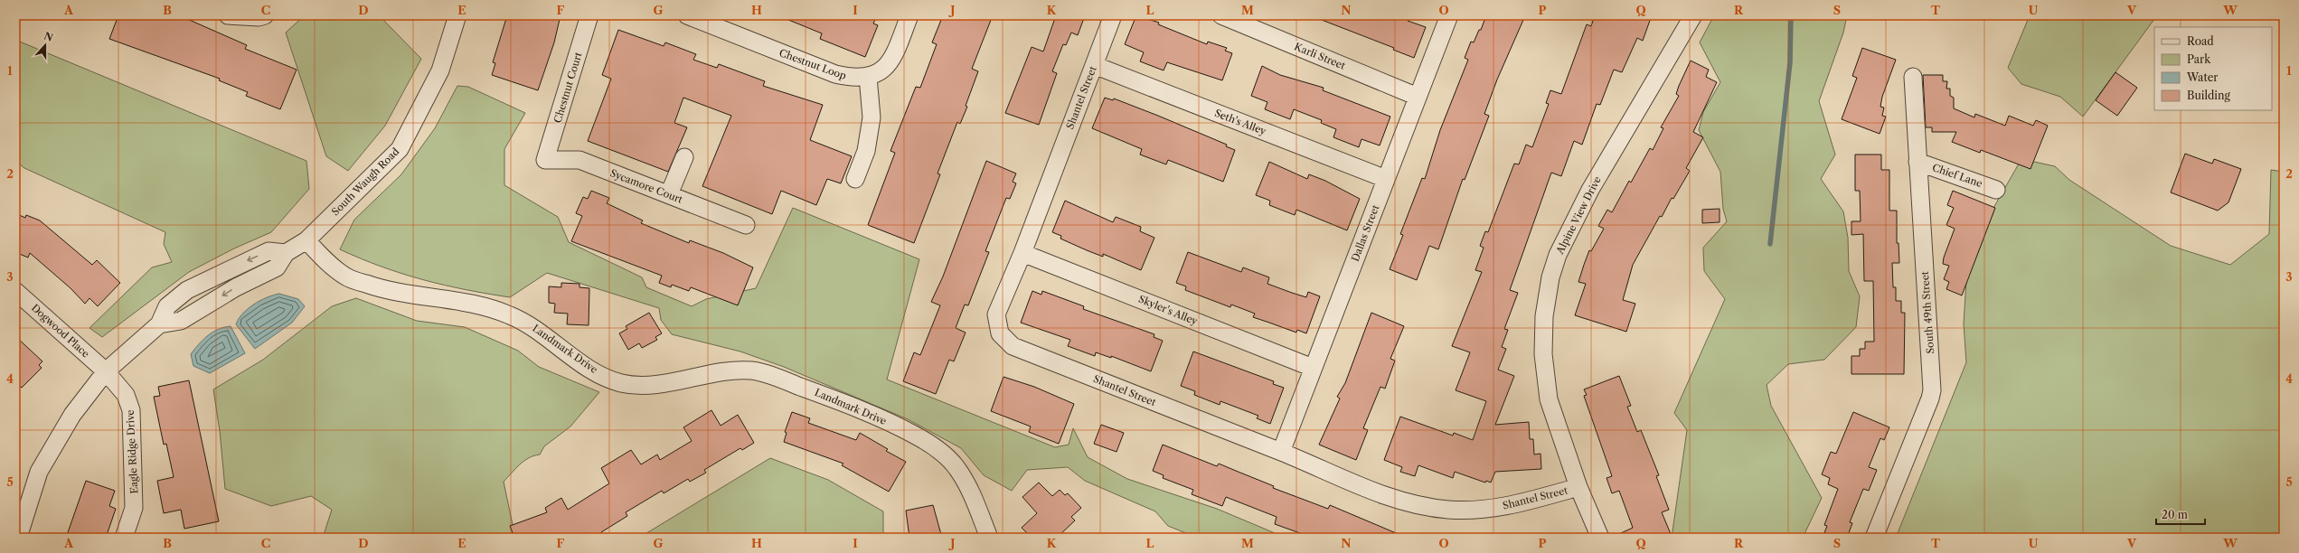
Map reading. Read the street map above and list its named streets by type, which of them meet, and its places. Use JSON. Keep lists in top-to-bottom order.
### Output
{
  "streets": {
    "street": [
      "Karli Street",
      "Chestnut Loop",
      "Chestnut Court",
      "Shantel Street",
      "Seth's Alley",
      "Chief Lane",
      "South Waugh Road",
      "Sycamore Court",
      "Alpine View Drive",
      "Dallas Street",
      "Skyler's Alley",
      "South 49th Street",
      "Dogwood Place",
      "Landmark Drive",
      "Eagle Ridge Drive"
    ]
  },
  "crossings": [
    ["Karli Street", "Dallas Street"],
    ["Chestnut Court", "Sycamore Court"],
    ["Shantel Street", "Seth's Alley"],
    ["Shantel Street", "Alpine View Drive"],
    ["Shantel Street", "Dallas Street"],
    ["Shantel Street", "Skyler's Alley"],
    ["Seth's Alley", "Dallas Street"],
    ["Chief Lane", "South 49th Street"],
    ["South Waugh Road", "Landmark Drive"],
    ["Dallas Street", "Skyler's Alley"],
    ["Dogwood Place", "Eagle Ridge Drive"]
  ],
  "legend": [
    "Road",
    "Park",
    "Water",
    "Building"
  ],
  "scale_bar": "20 m",
  "north": "top",
  "grid": {
    "columns": [
      "A",
      "B",
      "C",
      "D",
      "E",
      "F",
      "G",
      "H",
      "I",
      "J",
      "K",
      "L",
      "M",
      "N",
      "O",
      "P",
      "Q",
      "R",
      "S",
      "T",
      "U",
      "V",
      "W"
    ],
    "rows": [
      "1",
      "2",
      "3",
      "4",
      "5"
    ]
  }
}
